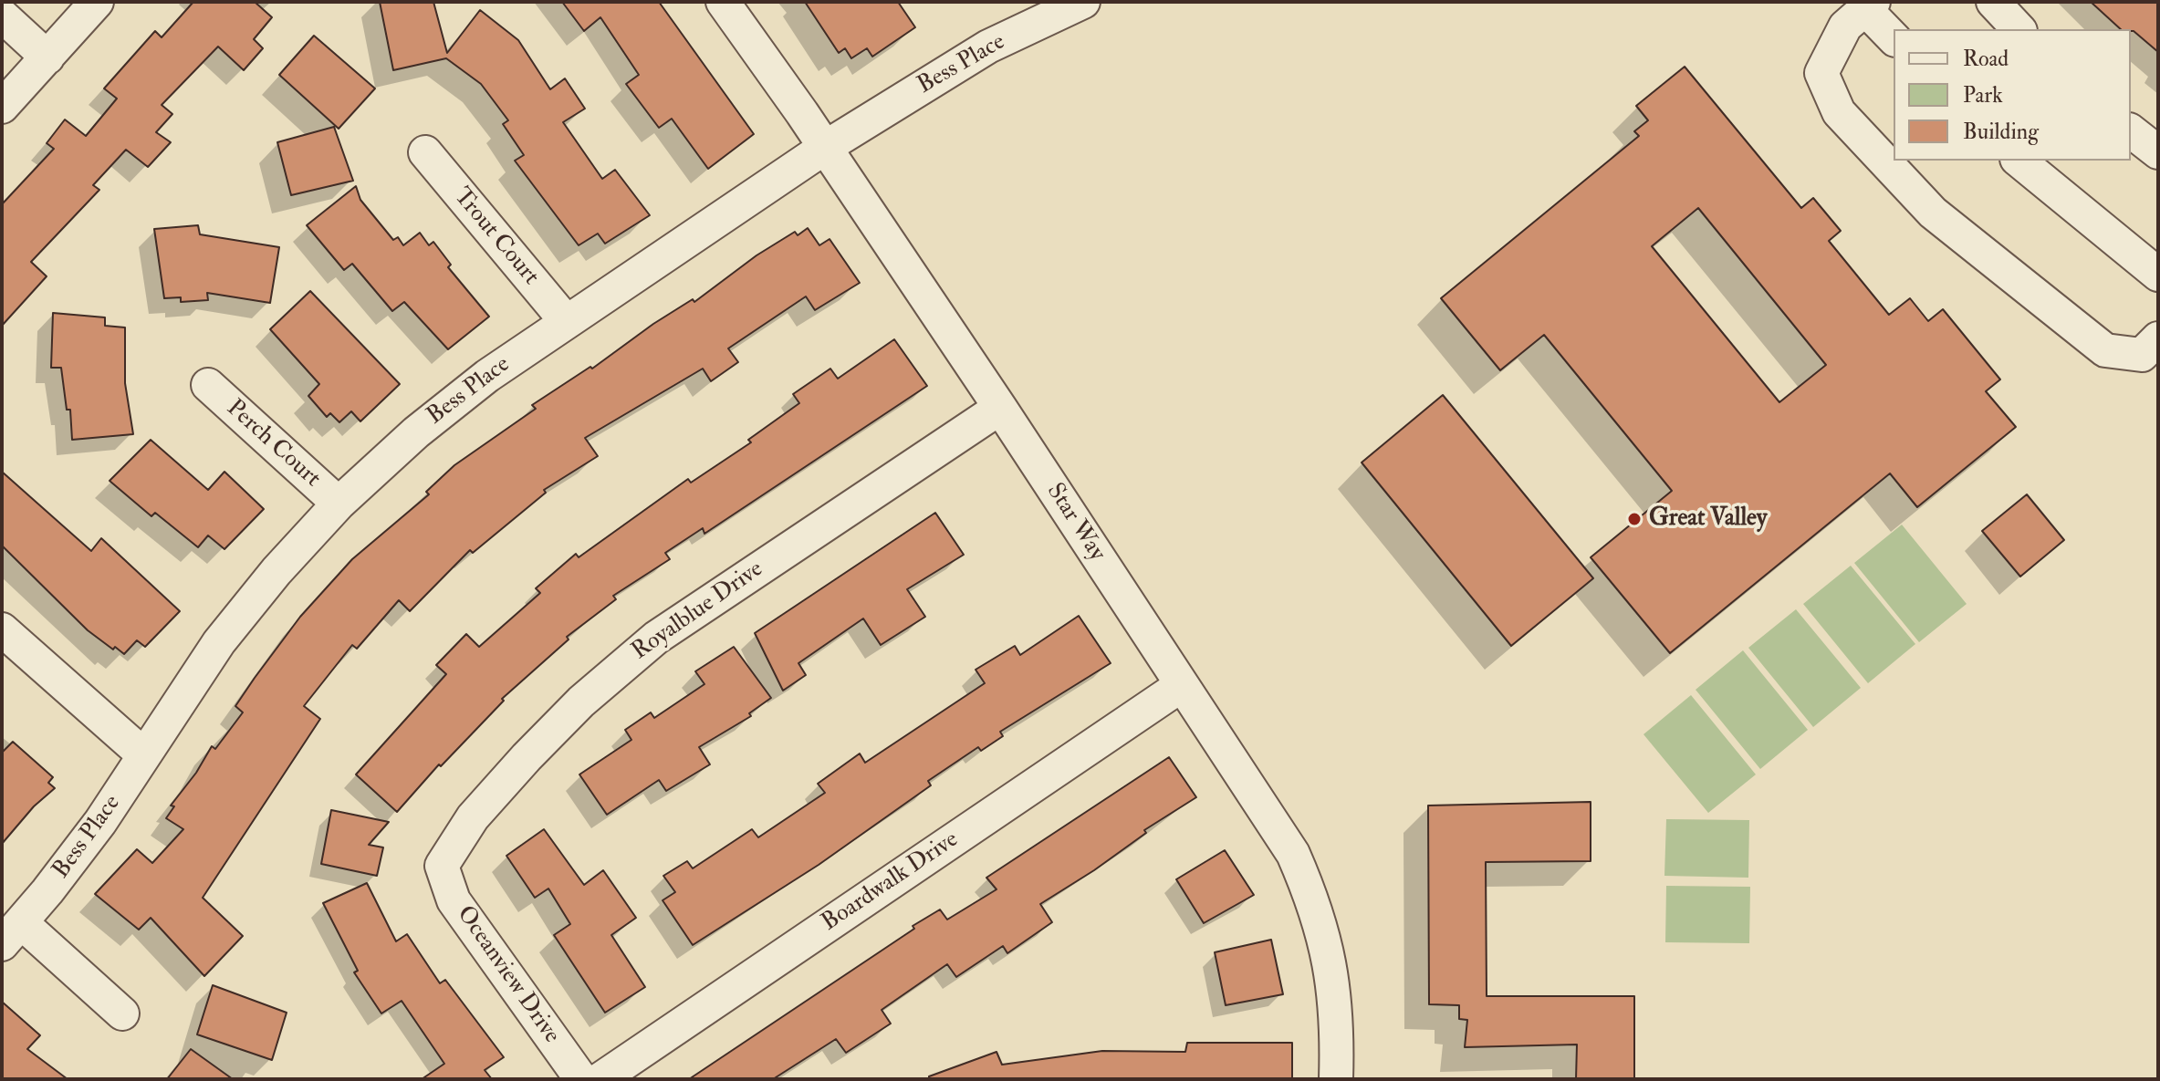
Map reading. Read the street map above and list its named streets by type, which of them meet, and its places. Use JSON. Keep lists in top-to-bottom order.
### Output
{
  "streets": {
    "street": [
      "Bess Place",
      "Trout Court",
      "Perch Court",
      "Star Way",
      "Royalblue Drive",
      "Boardwalk Drive",
      "Oceanview Drive"
    ]
  },
  "crossings": [
    ["Bess Place", "Trout Court"],
    ["Bess Place", "Perch Court"],
    ["Bess Place", "Star Way"],
    ["Star Way", "Royalblue Drive"],
    ["Star Way", "Boardwalk Drive"],
    ["Royalblue Drive", "Oceanview Drive"]
  ],
  "places": ["Great Valley"],
  "legend": ["Road", "Park", "Building"]
}
